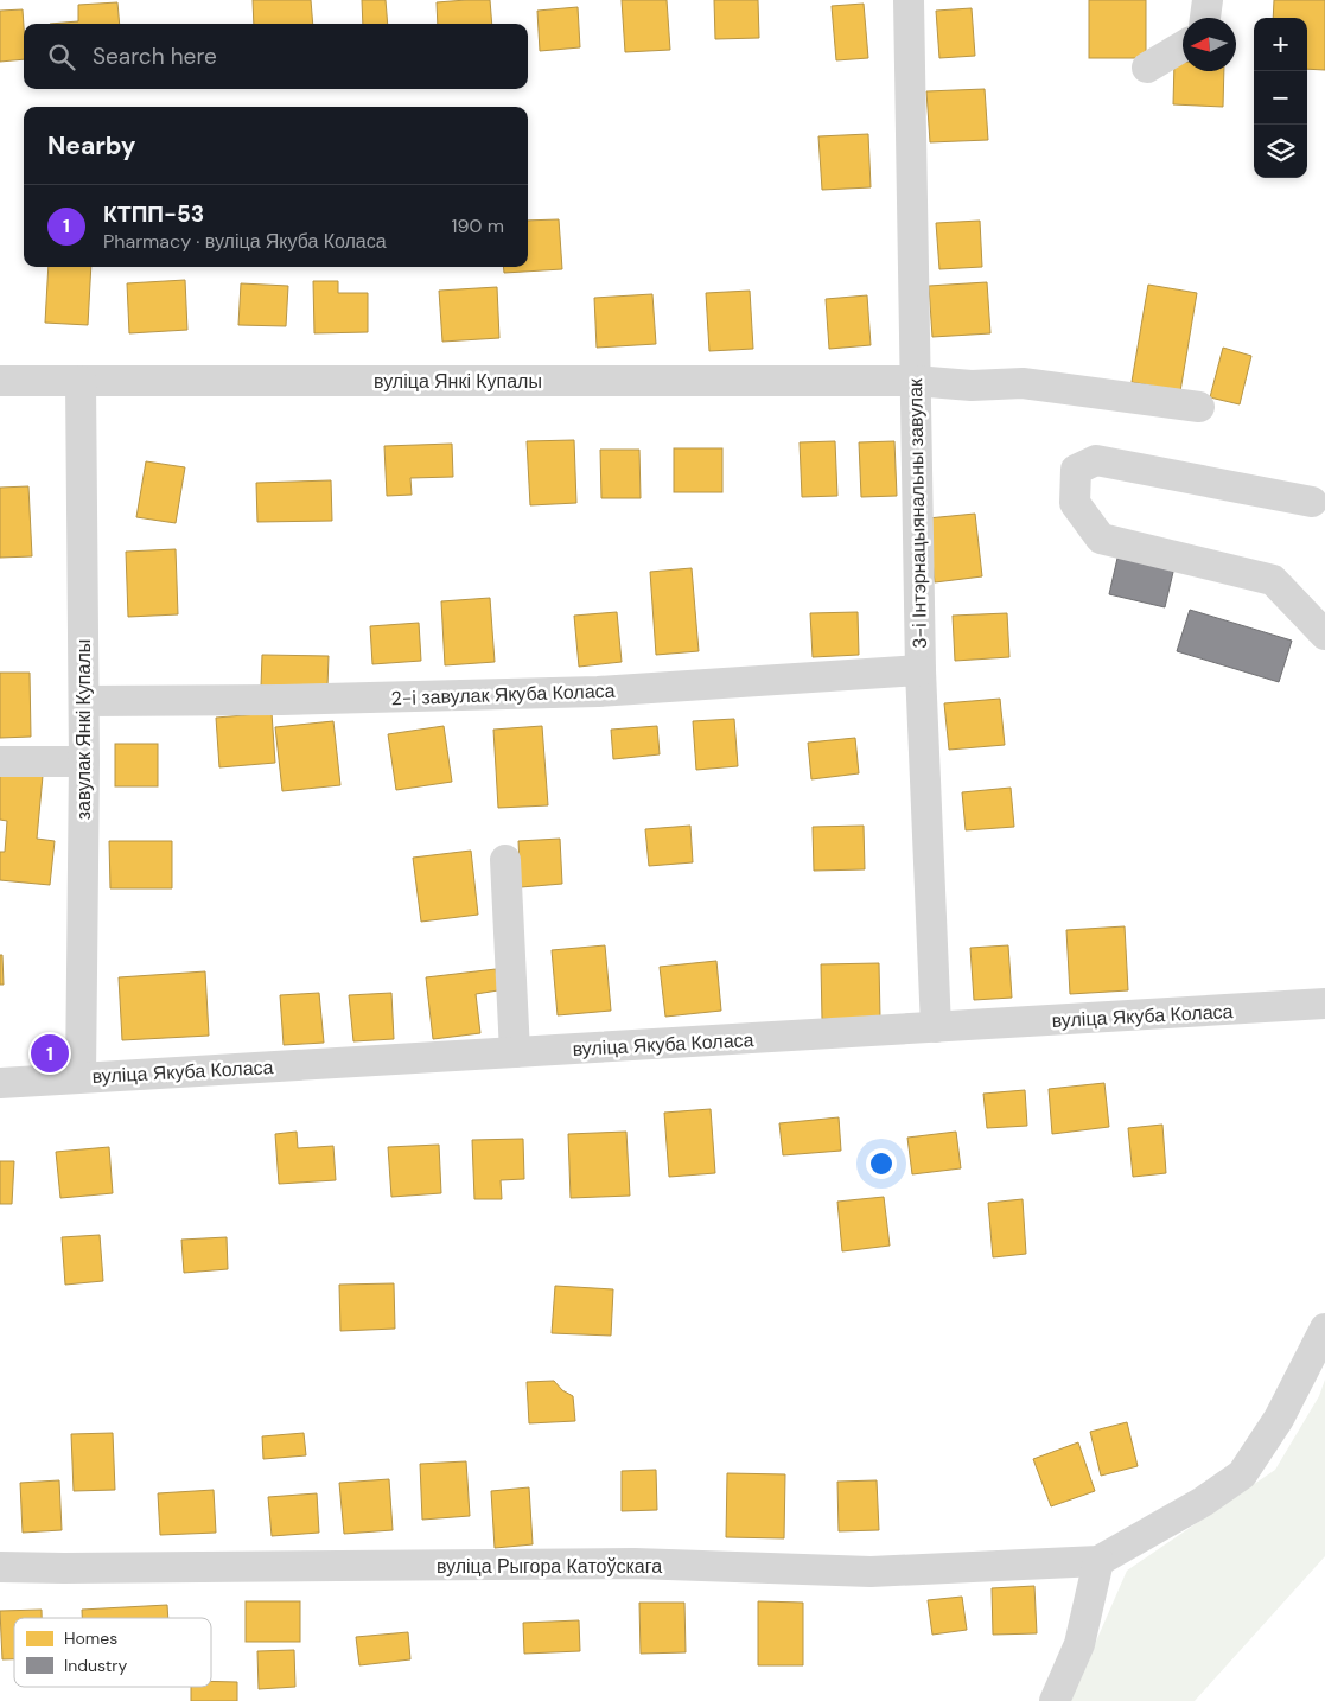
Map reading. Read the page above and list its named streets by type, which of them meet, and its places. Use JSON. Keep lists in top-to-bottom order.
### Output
{
  "streets": {
    "street": [
      "вуліца Янкі Купалы",
      "3-і Інтэрнацыянальны завулак",
      "2-і завулак Якуба Коласа",
      "завулак Янкі Купалы",
      "вуліца Якуба Коласа",
      "вуліца Рыгора Катоўскага"
    ]
  },
  "crossings": [
    ["вуліца Янкі Купалы", "3-і Інтэрнацыянальны завулак"],
    ["вуліца Янкі Купалы", "завулак Янкі Купалы"],
    ["3-і Інтэрнацыянальны завулак", "2-і завулак Якуба Коласа"],
    ["3-і Інтэрнацыянальны завулак", "вуліца Якуба Коласа"],
    ["2-і завулак Якуба Коласа", "завулак Янкі Купалы"],
    ["завулак Янкі Купалы", "вуліца Якуба Коласа"]
  ],
  "legend": ["Homes", "Industry"],
  "north": "left",
  "page": {
    "map_buttons": ["+", "−"],
    "search": "Search here",
    "heading": "Nearby",
    "list": [
      {
        "mark": "1",
        "name": "КТПП-53",
        "note": "Pharmacy · вуліца Якуба Коласа",
        "value": "190 m"
      }
    ],
    "pins": "1"
  }
}
